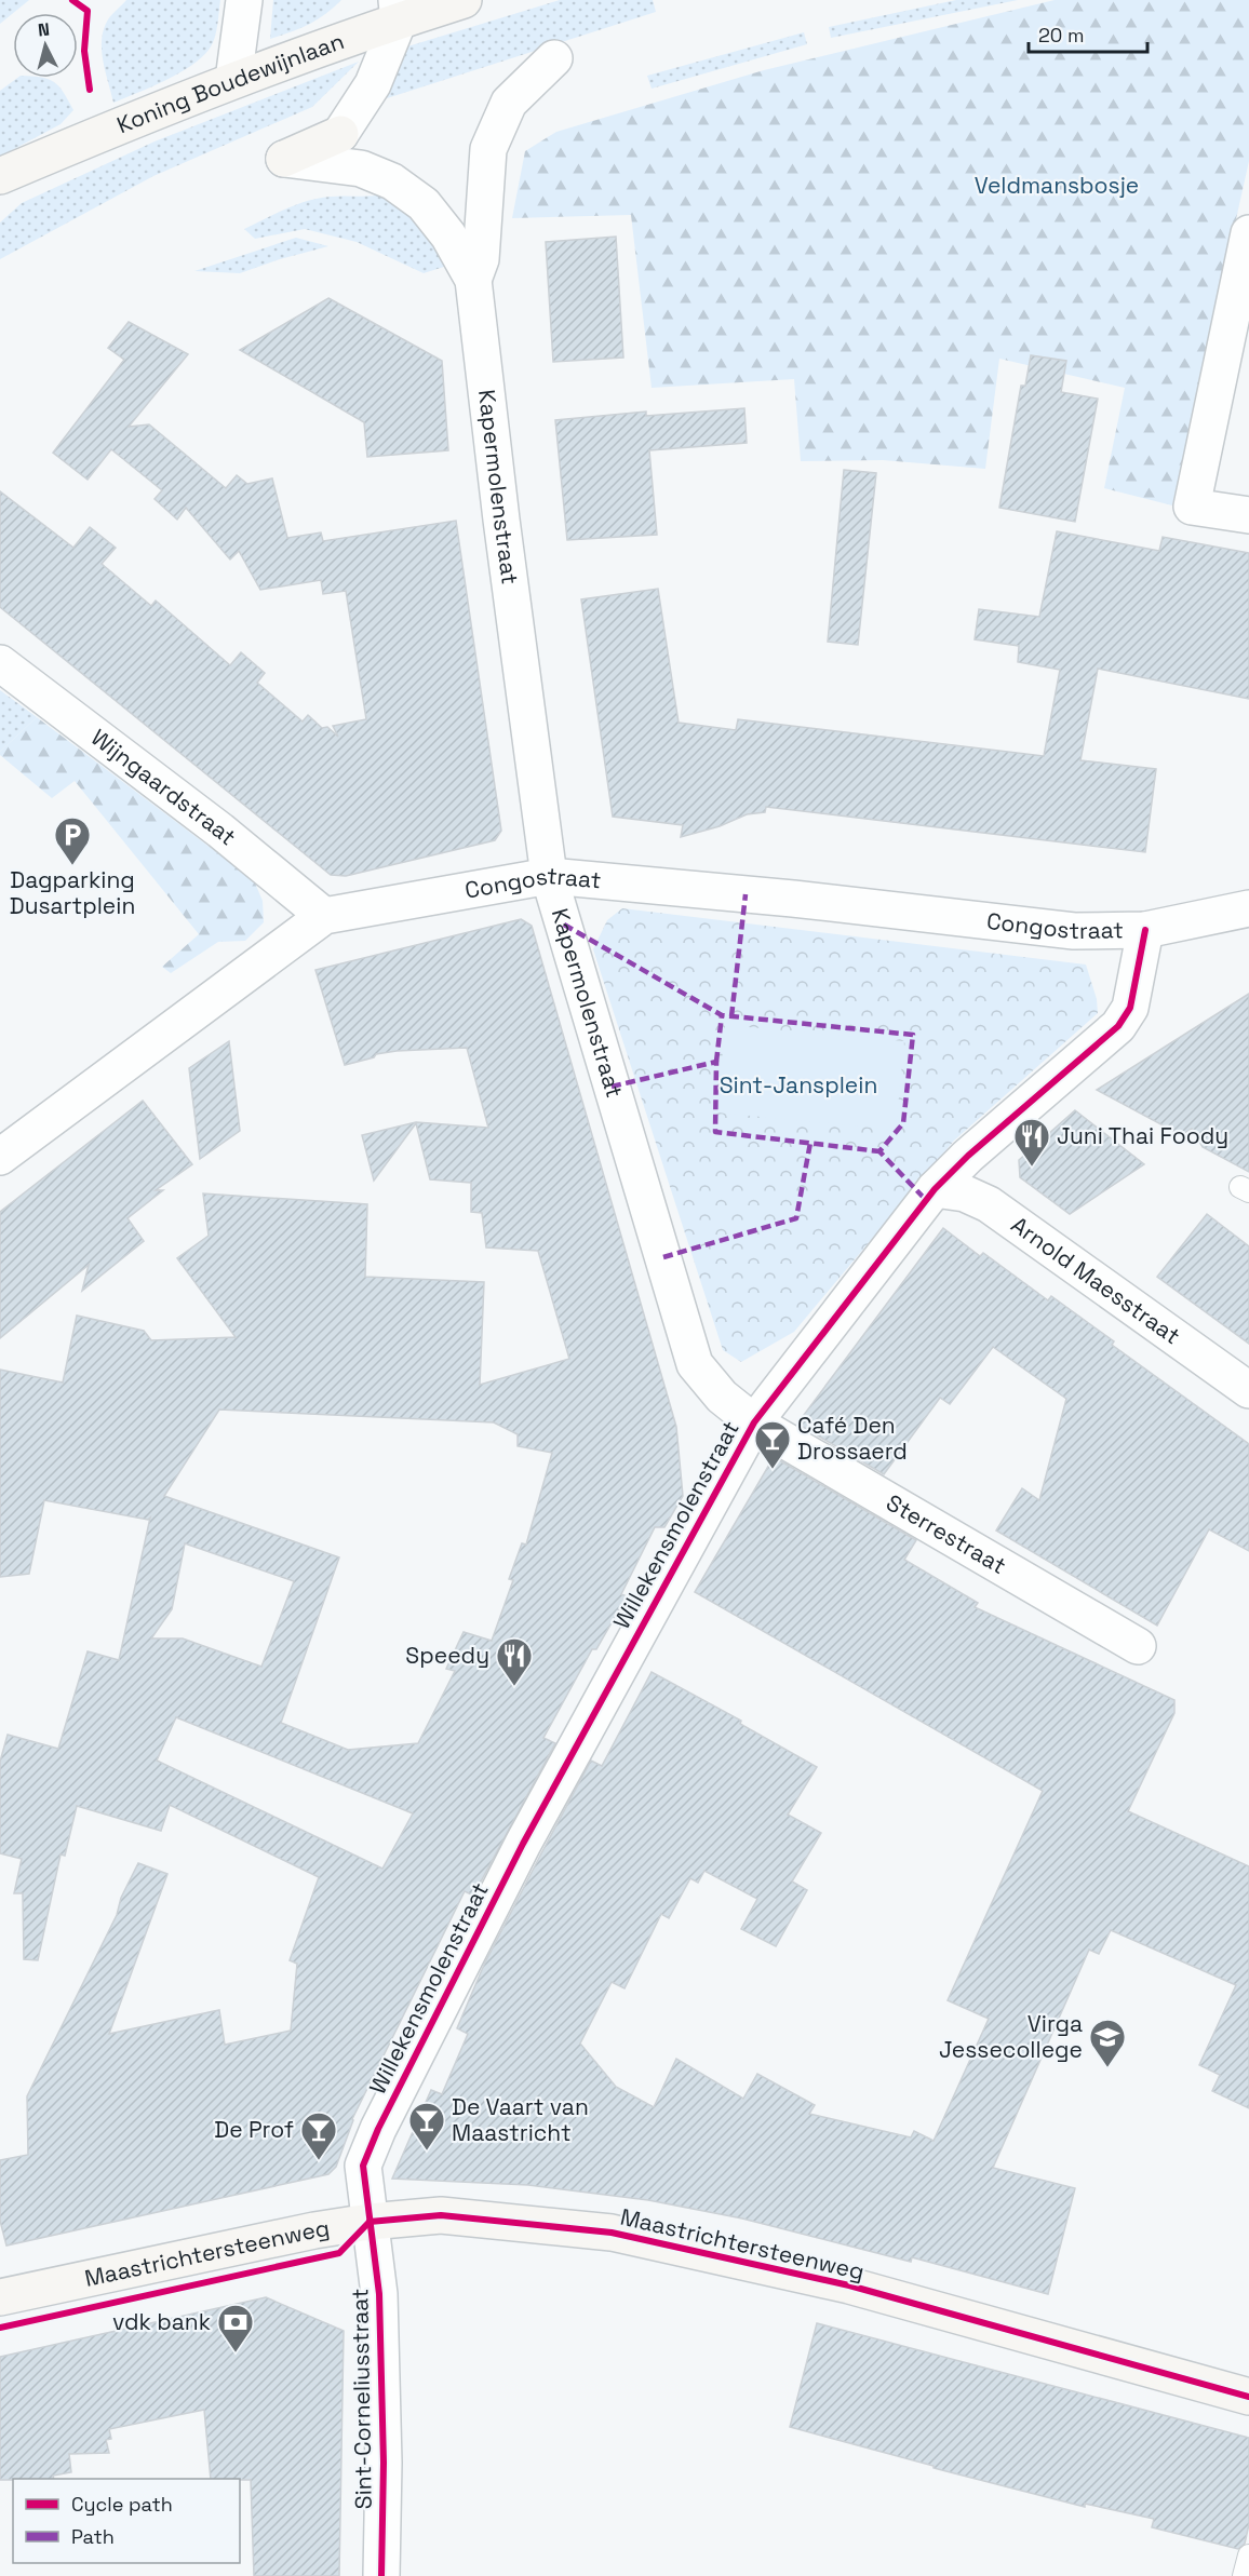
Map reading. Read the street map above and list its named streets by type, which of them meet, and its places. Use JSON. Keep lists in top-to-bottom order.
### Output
{
  "streets": {
    "main road": ["Koning Boudewijnlaan", "Maastrichtersteenweg"],
    "street": [
      "Kapermolenstraat",
      "Wijngaardstraat",
      "Congostraat",
      "Arnold Maesstraat",
      "Willekensmolenstraat",
      "Sterrestraat",
      "Sint-Corneliusstraat"
    ]
  },
  "crossings": [
    ["Kapermolenstraat", "Congostraat"],
    ["Kapermolenstraat", "Willekensmolenstraat"],
    ["Kapermolenstraat", "Sterrestraat"],
    ["Wijngaardstraat", "Congostraat"],
    ["Congostraat", "Willekensmolenstraat"],
    ["Arnold Maesstraat", "Willekensmolenstraat"],
    ["Willekensmolenstraat", "Sterrestraat"],
    ["Willekensmolenstraat", "Maastrichtersteenweg"],
    ["Willekensmolenstraat", "Sint-Corneliusstraat"],
    ["Maastrichtersteenweg", "Sint-Corneliusstraat"]
  ],
  "parks": ["Veldmansbosje", "Sint-Jansplein"],
  "places": {
    "parking": ["Dagparking Dusartplein"],
    "restaurant": ["Juni Thai Foody", "Speedy"],
    "bar": ["Café Den Drossaerd", "De Vaart van Maastricht", "De Prof"],
    "school or university": ["Virga Jessecollege"],
    "bank": ["vdk bank"]
  },
  "legend": ["Cycle path", "Path"],
  "scale_bar": "20 m",
  "north": "top"
}
